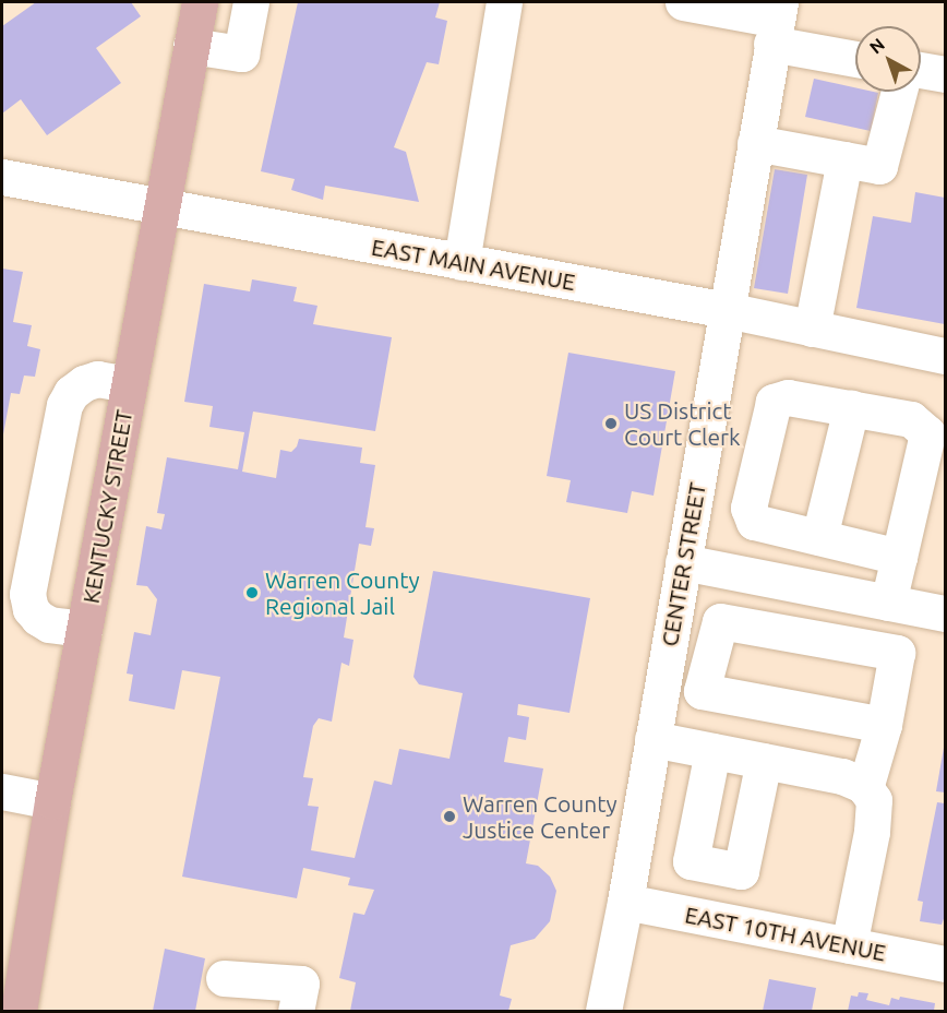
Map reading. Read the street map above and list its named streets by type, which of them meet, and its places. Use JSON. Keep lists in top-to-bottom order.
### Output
{
  "streets": {
    "main road": ["KENTUCKY STREET"],
    "street": ["EAST MAIN AVENUE", "CENTER STREET", "EAST 10TH AVENUE"]
  },
  "crossings": [
    ["EAST MAIN AVENUE", "KENTUCKY STREET"],
    ["EAST MAIN AVENUE", "CENTER STREET"],
    ["CENTER STREET", "EAST 10TH AVENUE"]
  ],
  "places": ["US District Court Clerk", "Warren County Regional Jail", "Warren County Justice Center"],
  "north": "top left"
}
